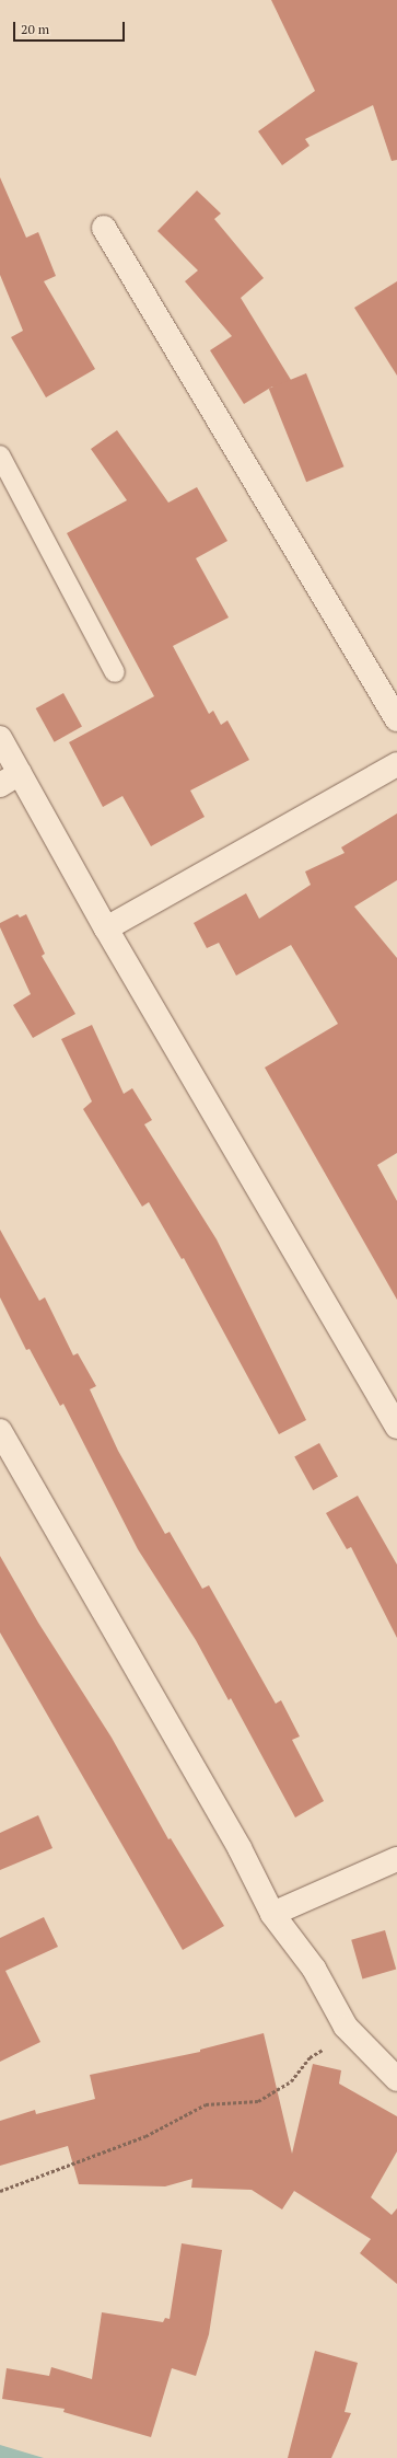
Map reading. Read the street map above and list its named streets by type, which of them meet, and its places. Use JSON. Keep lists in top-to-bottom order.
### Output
{
  "scale_bar": "20 m"
}
